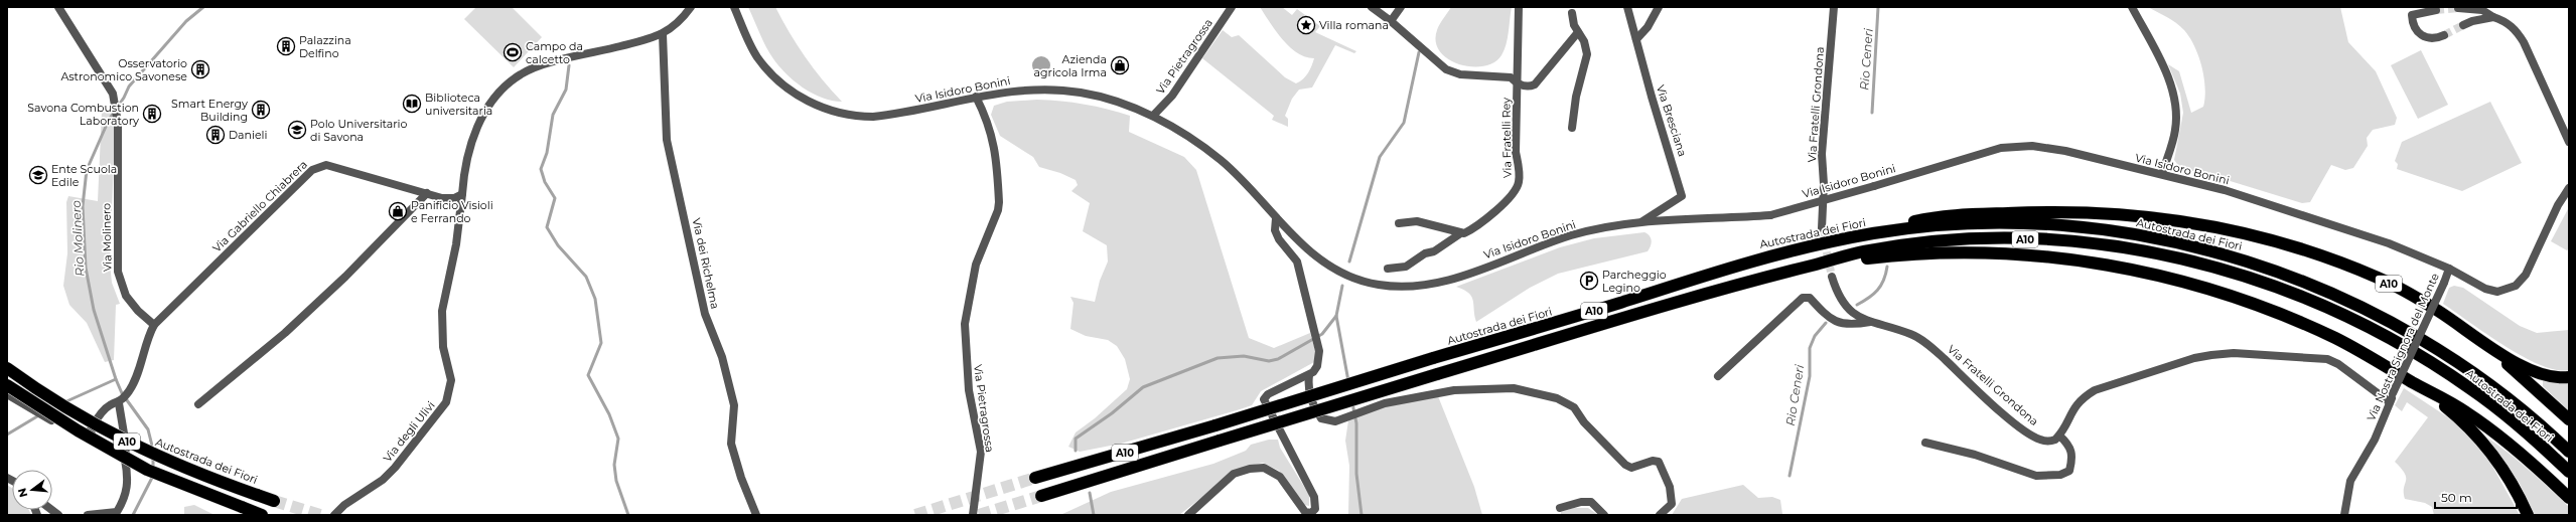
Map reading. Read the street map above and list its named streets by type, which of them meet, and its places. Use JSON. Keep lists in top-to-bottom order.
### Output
{
  "streets": {
    "highway": ["Autostrada dei Fiori", "A10"],
    "street": [
      "Via Pietragrossa",
      "Via Isidoro Bonini",
      "Via Fratelli Grondona",
      "Via Bresciana",
      "Via Fratelli Rey",
      "Via Gabriello Chiabrera",
      "Via Molinero",
      "Via dei Richelma",
      "Via Nostra Signora del Monte",
      "Via degli Ulivi"
    ]
  },
  "crossings": [
    ["Via Pietragrossa", "Via Isidoro Bonini"],
    ["Via Isidoro Bonini", "Via Bresciana"],
    ["Via Isidoro Bonini", "Via Nostra Signora del Monte"],
    ["Via Gabriello Chiabrera", "Via Molinero"],
    ["Via Gabriello Chiabrera", "Via degli Ulivi"],
    ["Autostrada dei Fiori", "A10"]
  ],
  "water": ["Rio Ceneri", "Rio Molinero"],
  "places": {
    "place": ["Villa romana"],
    "building": [
      "Palazzina Delfino",
      "Osservatorio Astronomico Savonese",
      "Smart Energy Building",
      "Savona Combustion Laboratory",
      "Danieli"
    ],
    "sports": ["Campo da calcetto"],
    "shop": ["Azienda agricola Irma", "Panificio Visioli e Ferrando"],
    "library": ["Biblioteca universitaria"],
    "school or university": ["Polo Universitario di Savona", "Ente Scuola Edile"],
    "parking": ["Parcheggio Legino"]
  },
  "scale_bar": "50 m",
  "north": "left"
}
